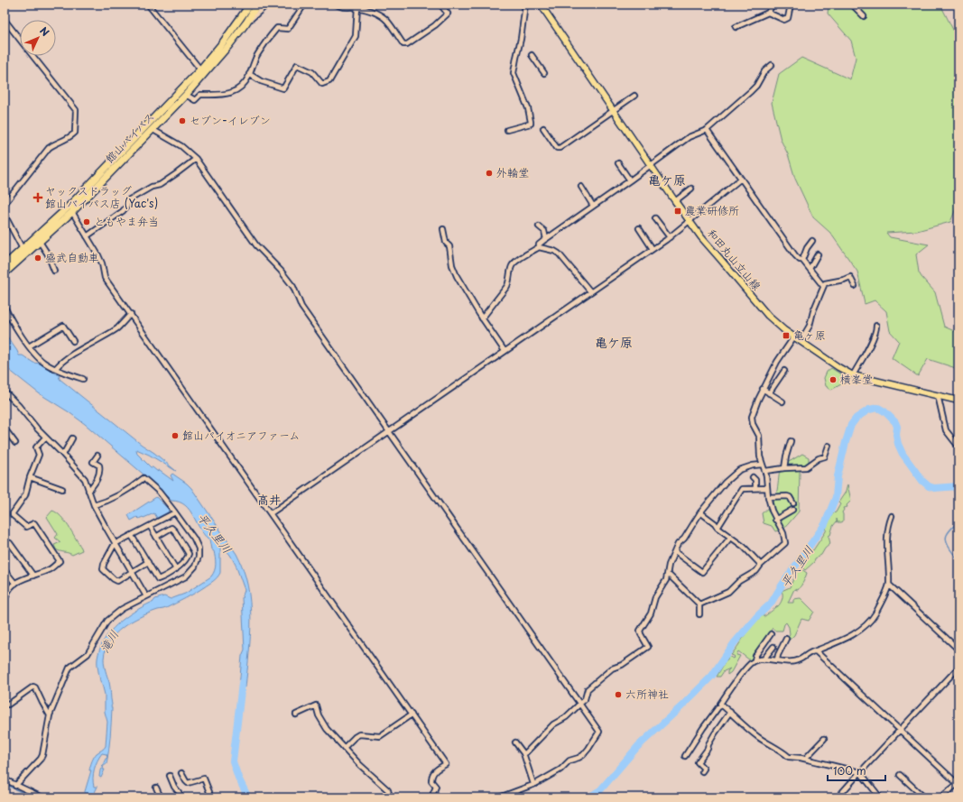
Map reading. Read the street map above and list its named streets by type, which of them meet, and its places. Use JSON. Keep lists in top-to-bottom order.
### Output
{
  "streets": {
    "highway": ["館山バイパス"],
    "main road": ["和田丸山立山線"]
  },
  "districts": ["亀ケ原", "亀ケ原", "高井"],
  "water": ["平久里川", "滝川"],
  "places": {
    "other": [
      "セブン-イレブン",
      "外輪堂",
      "ともやま弁当",
      "盛武自動車",
      "横峯堂",
      "館山パイオニアファーム",
      "六所神社"
    ],
    "health": ["ヤックスドラッグ 館山バイパス店 (Yac's)"],
    "transit": ["農業研修所", "亀ヶ原"]
  },
  "scale_bar": "100 m",
  "north": "top right"
}
